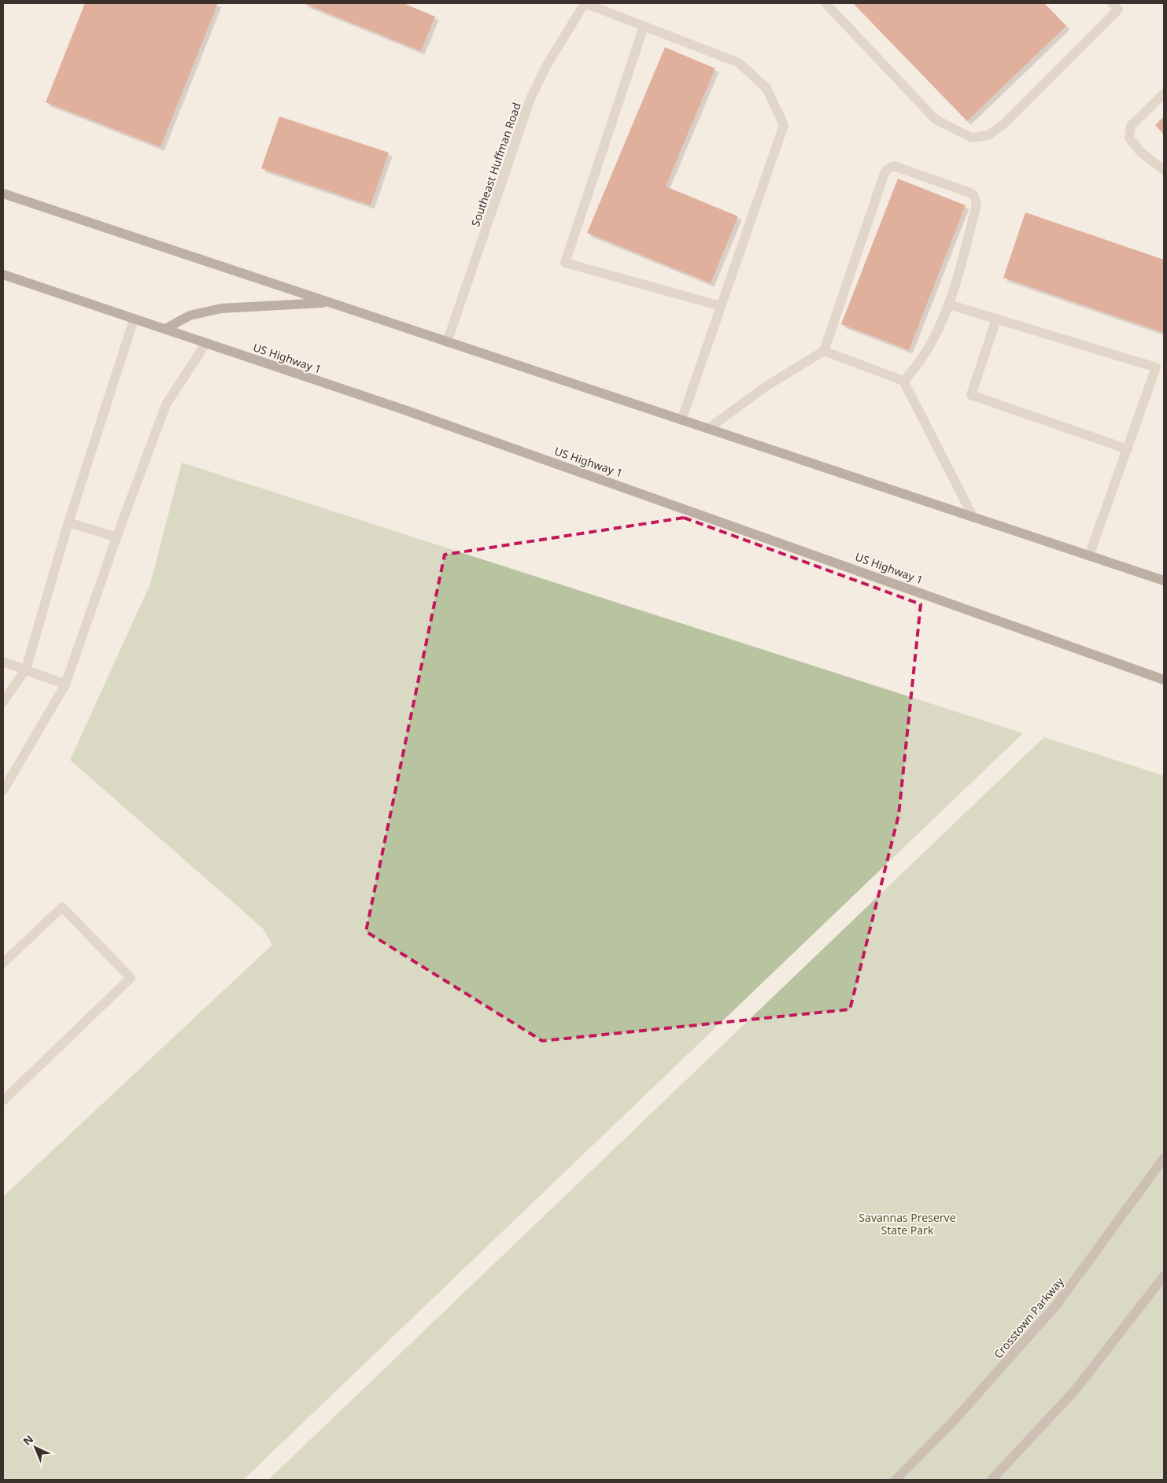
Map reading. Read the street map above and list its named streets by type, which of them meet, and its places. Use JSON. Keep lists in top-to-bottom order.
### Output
{
  "streets": {
    "main road": ["US Highway 1", "Crosstown Parkway"],
    "street": ["Southeast Huffman Road"]
  },
  "parks": ["Savannas Preserve State Park"],
  "north": "top left"
}
